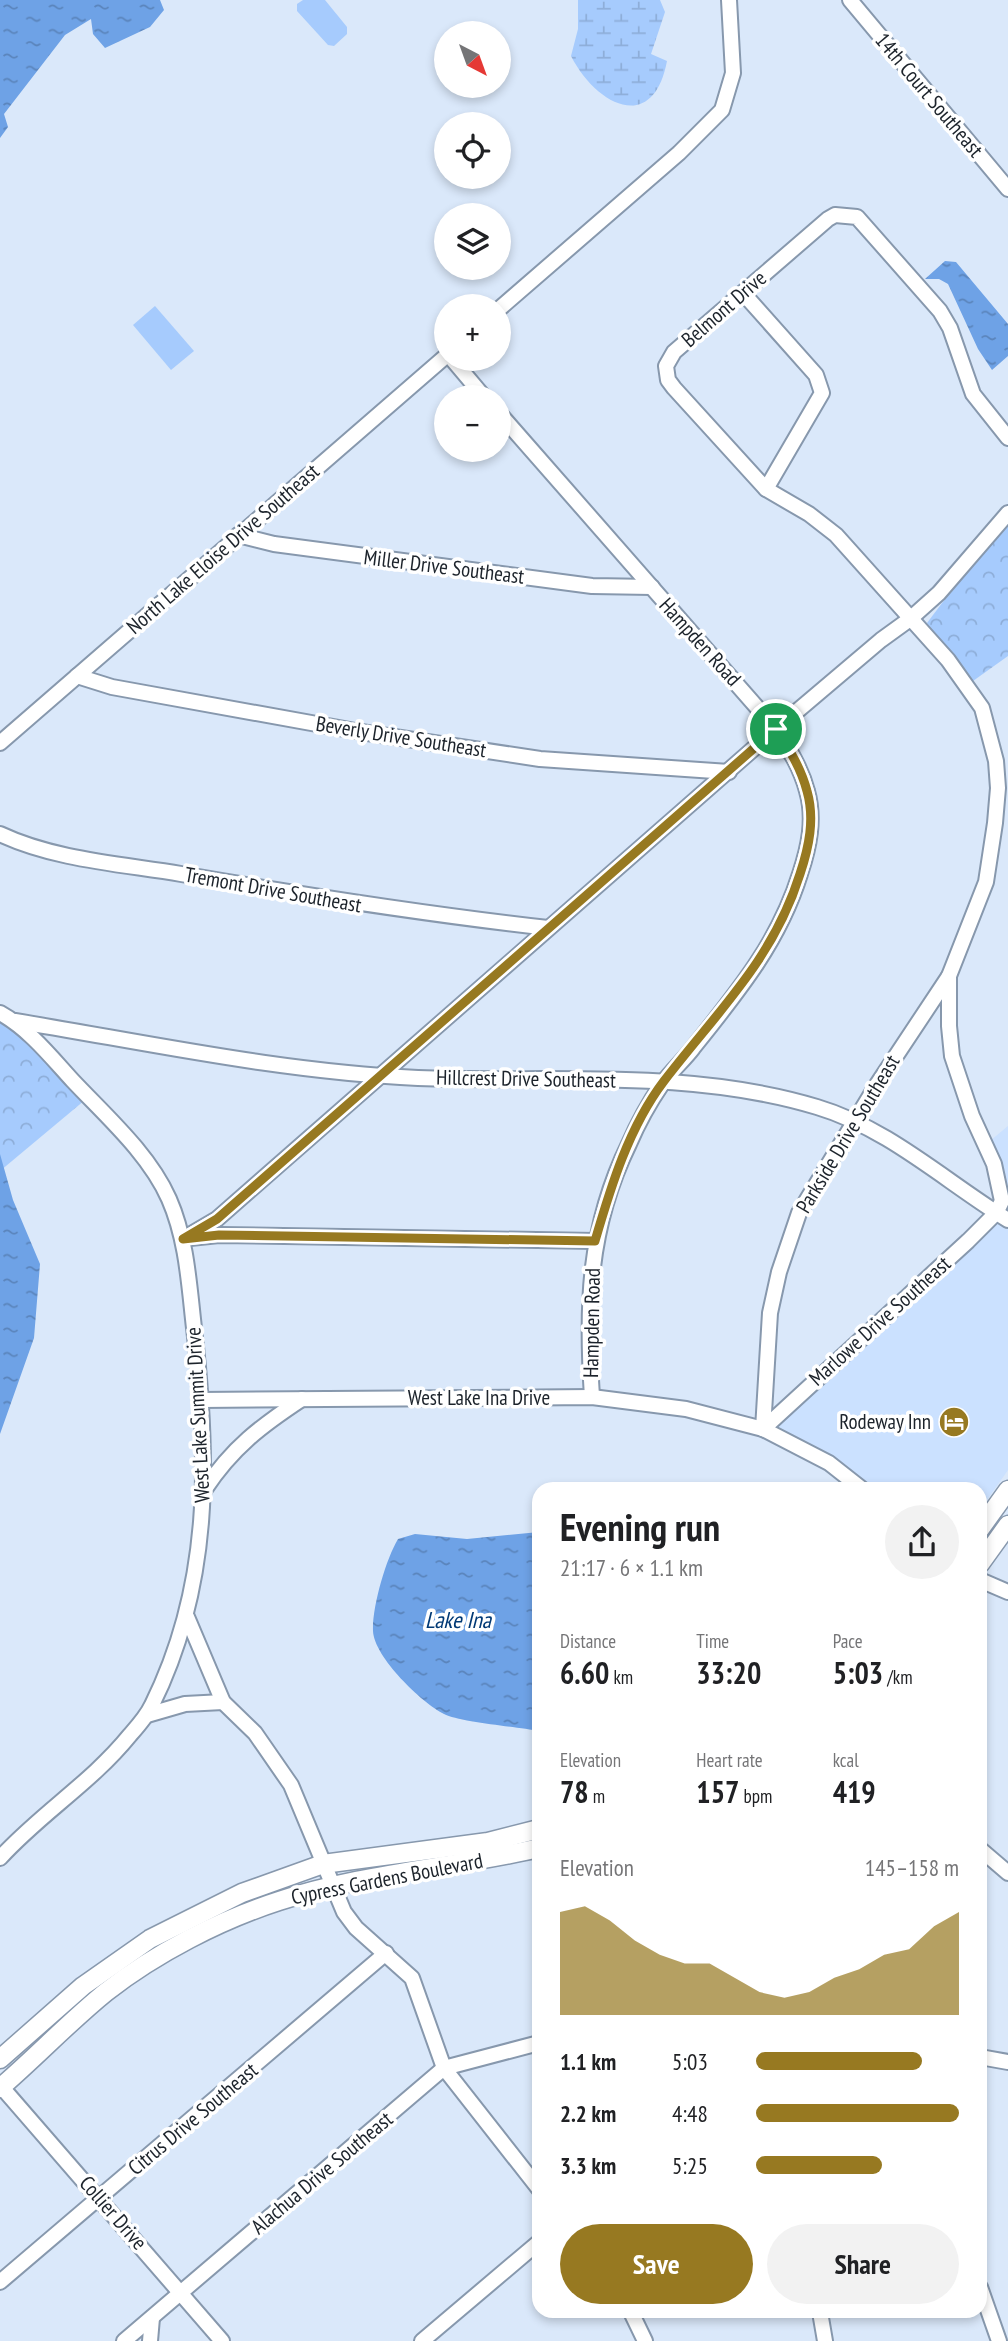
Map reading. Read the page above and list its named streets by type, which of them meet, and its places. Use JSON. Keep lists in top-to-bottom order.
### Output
{
  "streets": {
    "main road": ["Cypress Gardens Boulevard"],
    "street": [
      "14th Court Southeast",
      "Belmont Drive",
      "North Lake Eloise Drive Southeast",
      "Miller Drive Southeast",
      "Hampden Road",
      "Beverly Drive Southeast",
      "Tremont Drive Southeast",
      "Hillcrest Drive Southeast",
      "Parkside Drive Southeast",
      "Marlowe Drive Southeast",
      "West Lake Ina Drive",
      "West Lake Summit Drive",
      "Citrus Drive Southeast",
      "Alachua Drive Southeast",
      "Collier Drive"
    ]
  },
  "crossings": [
    ["Belmont Drive", "Parkside Drive Southeast"],
    ["North Lake Eloise Drive Southeast", "Miller Drive Southeast"],
    ["North Lake Eloise Drive Southeast", "Beverly Drive Southeast"],
    ["Miller Drive Southeast", "Hampden Road"],
    ["Hampden Road", "Hillcrest Drive Southeast"],
    ["Hampden Road", "West Lake Ina Drive"],
    ["Hillcrest Drive Southeast", "Parkside Drive Southeast"],
    ["Hillcrest Drive Southeast", "Marlowe Drive Southeast"],
    ["Hillcrest Drive Southeast", "West Lake Summit Drive"],
    ["Parkside Drive Southeast", "Marlowe Drive Southeast"],
    ["Parkside Drive Southeast", "West Lake Ina Drive"],
    ["Marlowe Drive Southeast", "West Lake Ina Drive"],
    ["West Lake Ina Drive", "West Lake Summit Drive"],
    ["Cypress Gardens Boulevard", "Collier Drive"],
    ["Citrus Drive Southeast", "Collier Drive"],
    ["Alachua Drive Southeast", "Collier Drive"]
  ],
  "water": ["Lake Ina"],
  "places": {
    "hotel": ["Rodeway Inn"]
  },
  "north": "bottom right",
  "page": {
    "map_buttons": ["+", "−"],
    "heading": ["Evening run", "21:17 · 6 × 1.1 km"],
    "stats": [
      ["Distance", "6.60 km"],
      ["Time", "33:20"],
      ["Pace", "5:03 /km"],
      ["Elevation", "78 m"],
      ["Heart rate", "157 bpm"],
      ["kcal", "419"]
    ],
    "chart": ["Elevation", "145–158 m"],
    "list": [
      {
        "name": "1.1 km",
        "note": "5:03"
      },
      {
        "name": "2.2 km",
        "note": "4:48"
      },
      {
        "name": "3.3 km",
        "note": "5:25"
      }
    ],
    "buttons": ["Save", "Share"]
  }
}
